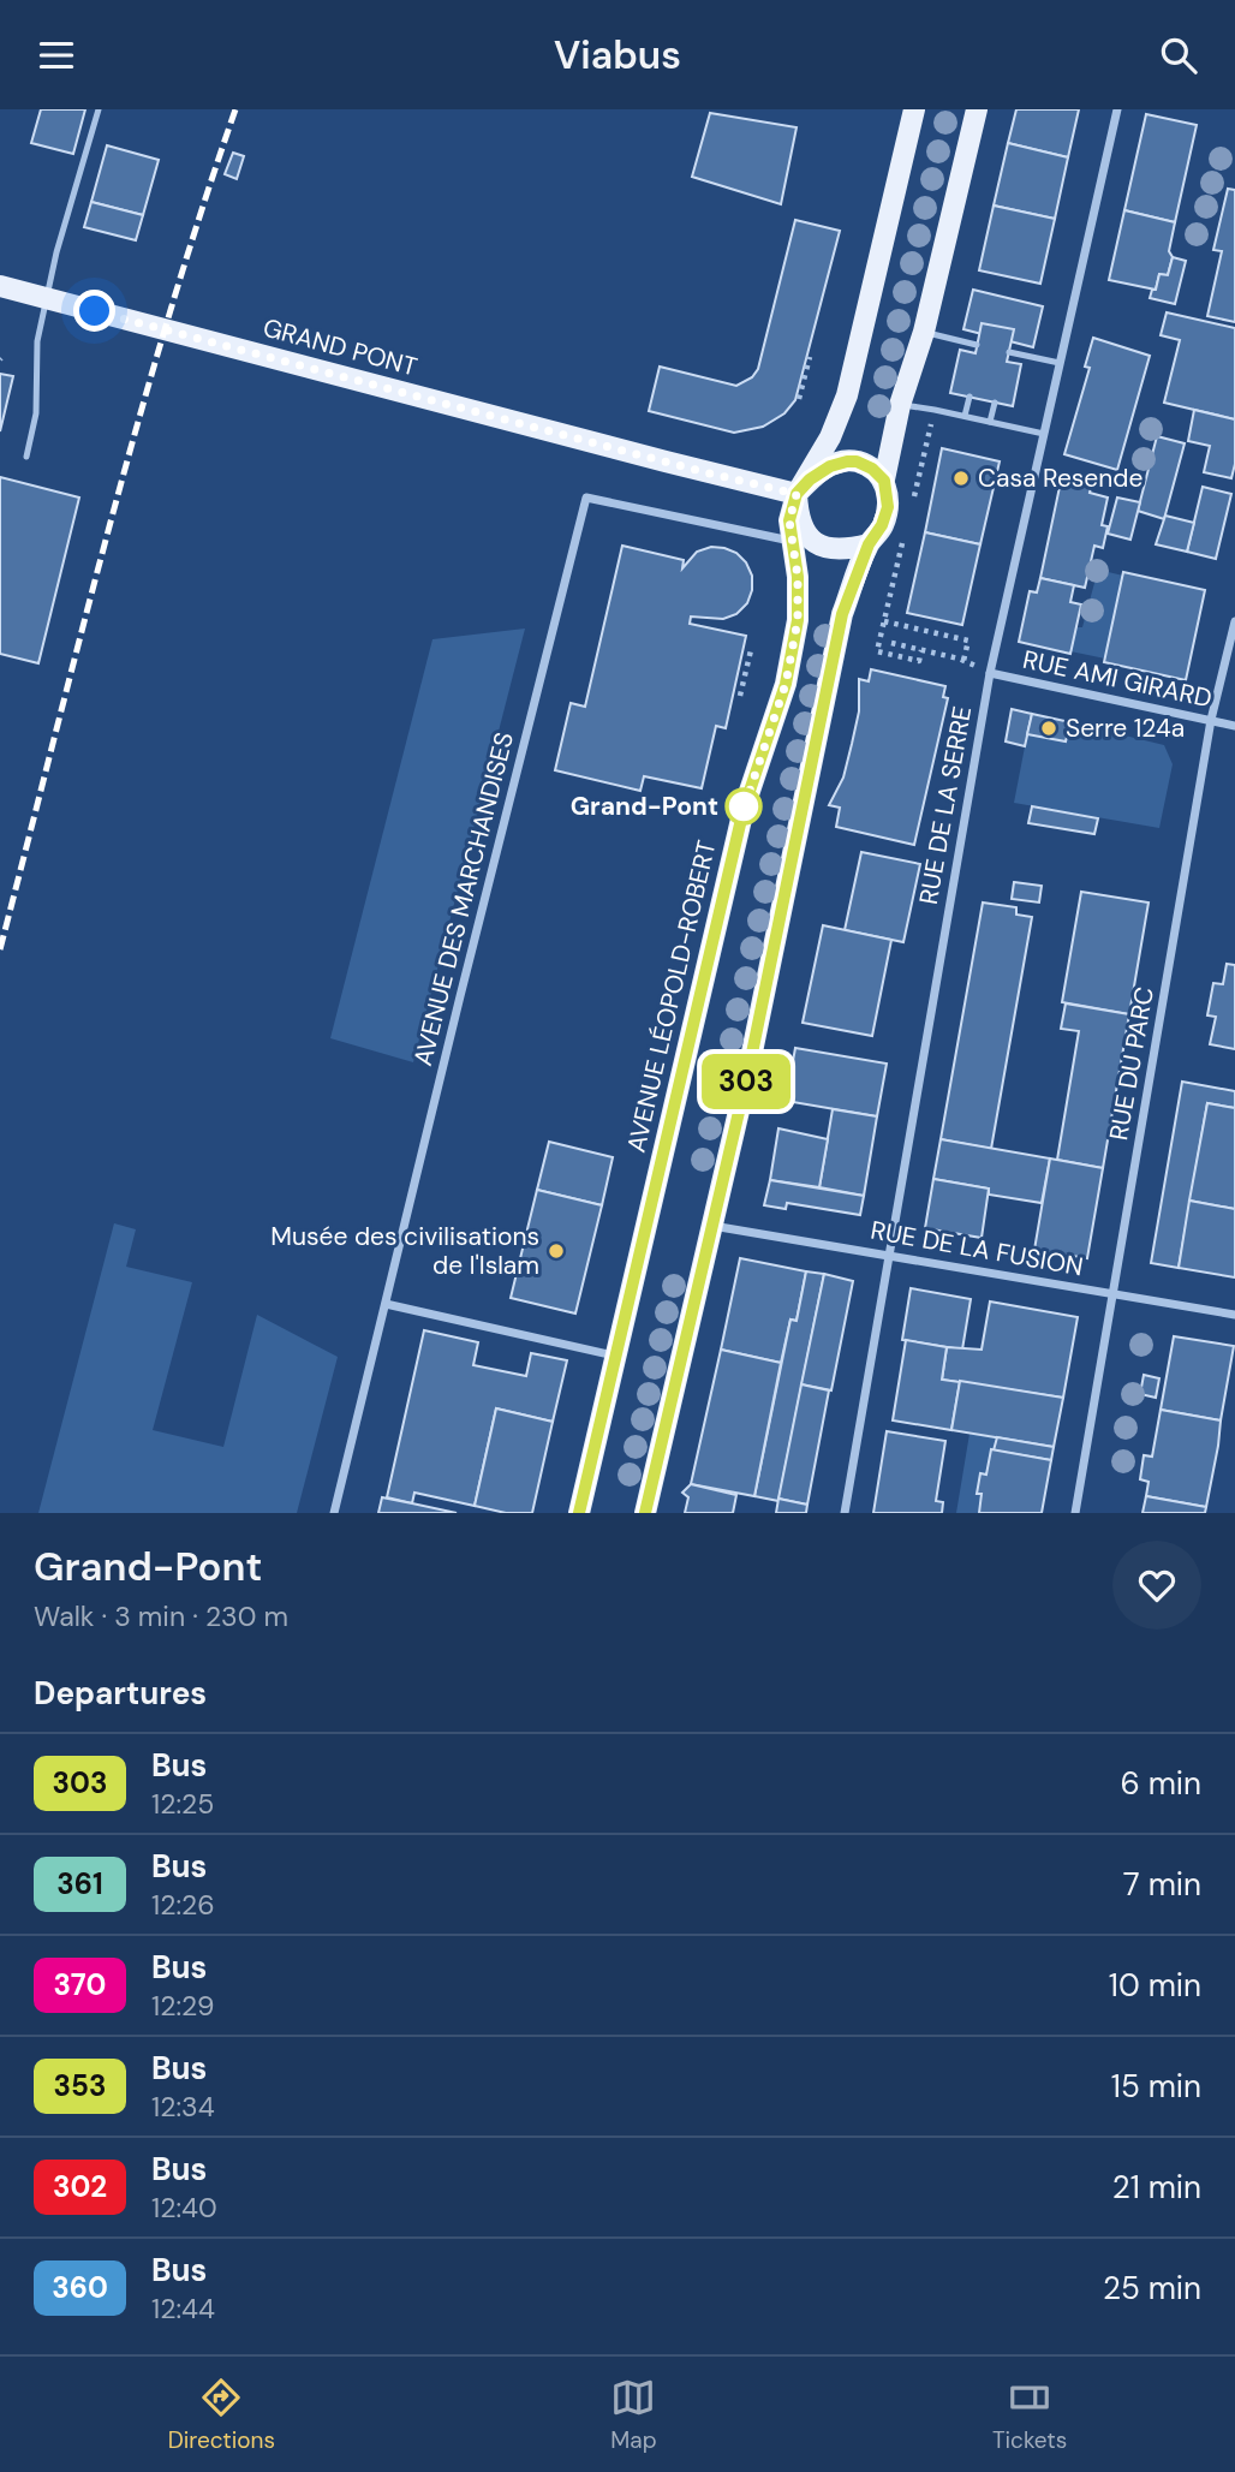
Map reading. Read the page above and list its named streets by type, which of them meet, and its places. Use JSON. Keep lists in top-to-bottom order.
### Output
{
  "streets": {
    "main road": ["GRAND PONT", "AVENUE LÉOPOLD-ROBERT"],
    "street": [
      "RUE AMI GIRARD",
      "RUE DE LA SERRE",
      "AVENUE DES MARCHANDISES",
      "RUE DU PARC",
      "RUE DE LA FUSION"
    ]
  },
  "crossings": [
    ["GRAND PONT", "AVENUE LÉOPOLD-ROBERT"],
    ["RUE AMI GIRARD", "RUE DE LA SERRE"],
    ["RUE AMI GIRARD", "RUE DU PARC"],
    ["RUE DE LA SERRE", "RUE DE LA FUSION"],
    ["AVENUE DES MARCHANDISES", "AVENUE LÉOPOLD-ROBERT"],
    ["RUE DU PARC", "RUE DE LA FUSION"]
  ],
  "places": [
    "Casa Resende",
    "Serre 124a",
    "Grand-Pont",
    "Musée des civilisations de l'Islam"
  ],
  "lines": ["bus line 303"],
  "page": {
    "header": "Viabus",
    "on_map": "303",
    "heading": [
      ["Grand-Pont", "Walk · 3 min · 230 m"],
      "Departures"
    ],
    "list": [
      {
        "mark": "303",
        "name": "Bus",
        "note": "12:25",
        "value": "6 min"
      },
      {
        "mark": "361",
        "name": "Bus",
        "note": "12:26",
        "value": "7 min"
      },
      {
        "mark": "370",
        "name": "Bus",
        "note": "12:29",
        "value": "10 min"
      },
      {
        "mark": "353",
        "name": "Bus",
        "note": "12:34",
        "value": "15 min"
      },
      {
        "mark": "302",
        "name": "Bus",
        "note": "12:40",
        "value": "21 min"
      },
      {
        "mark": "360",
        "name": "Bus",
        "note": "12:44",
        "value": "25 min"
      }
    ],
    "tabs": ["Directions", "Map", "Tickets"]
  }
}
